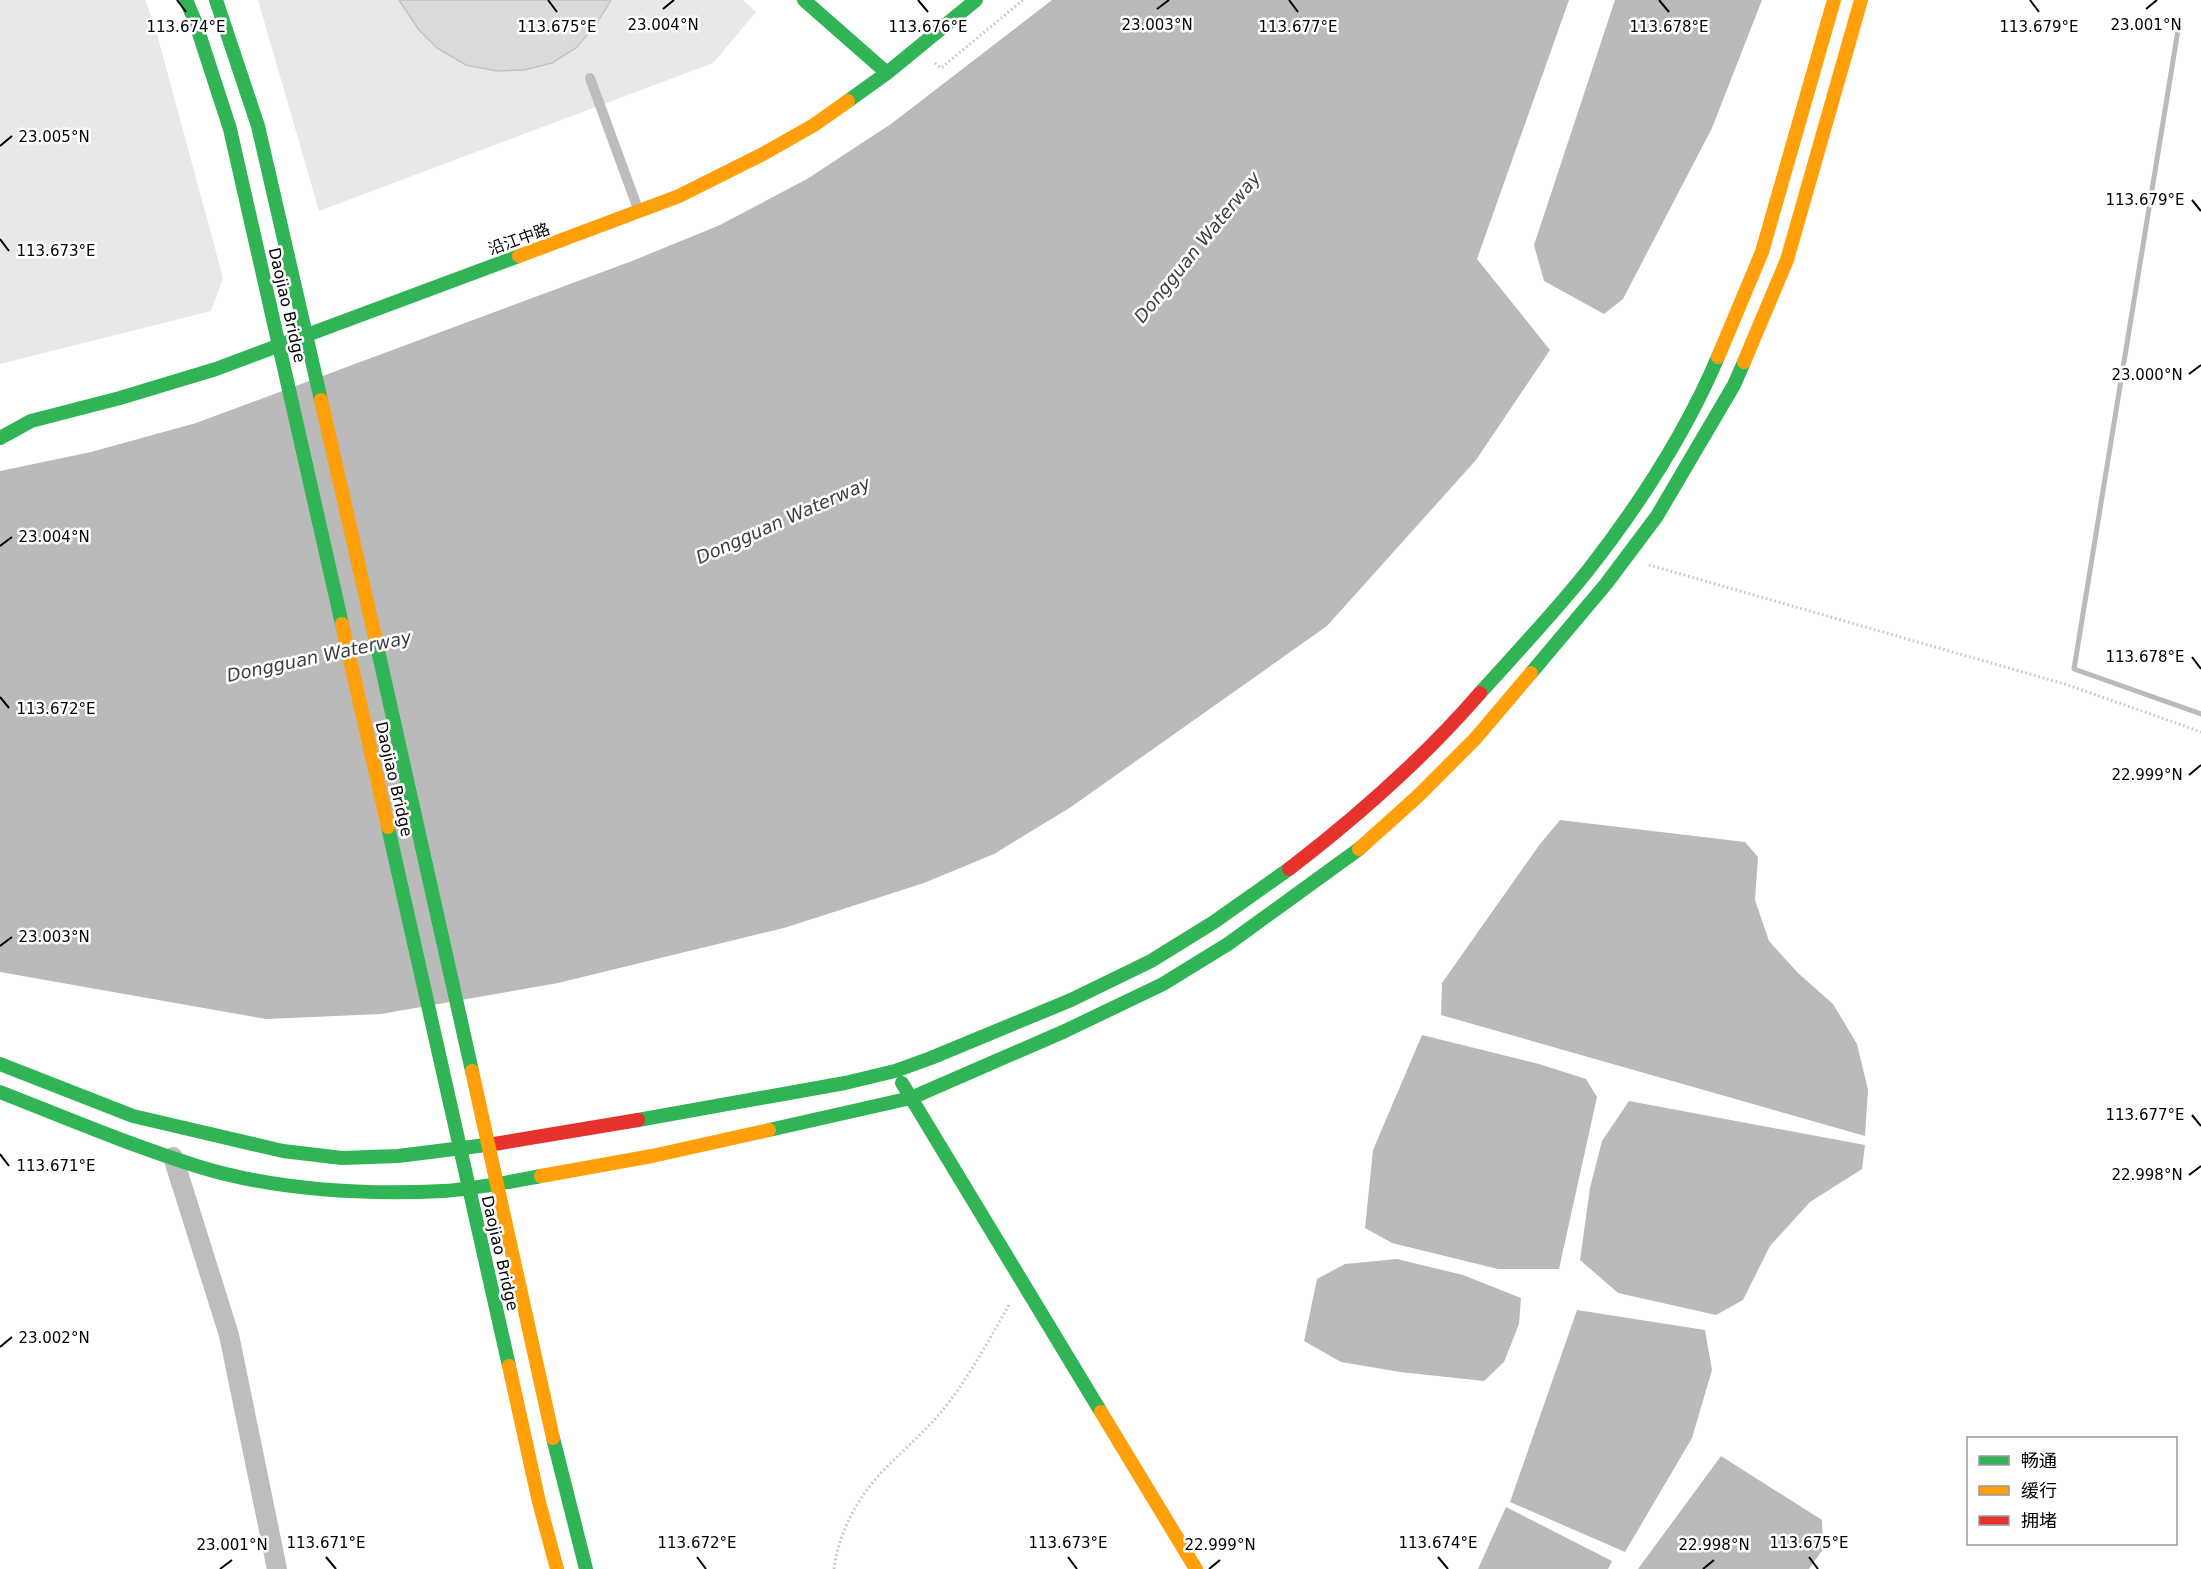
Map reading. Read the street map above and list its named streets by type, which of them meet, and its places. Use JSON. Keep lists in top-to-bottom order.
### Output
{
  "streets": {
    "street": ["沿江中路", "Daojiao Bridge"]
  },
  "water": ["Dongguan Waterway"],
  "legend": ["畅通", "缓行", "拥堵"],
  "coordinates": [
    "23.004°N",
    "23.003°N",
    "23.001°N",
    "113.679°E",
    "113.678°E",
    "113.674°E",
    "113.675°E",
    "113.676°E",
    "113.677°E",
    "23.005°N",
    "113.673°E",
    "23.000°N",
    "113.672°E",
    "22.999°N",
    "113.671°E",
    "22.998°N",
    "23.002°N"
  ]
}
